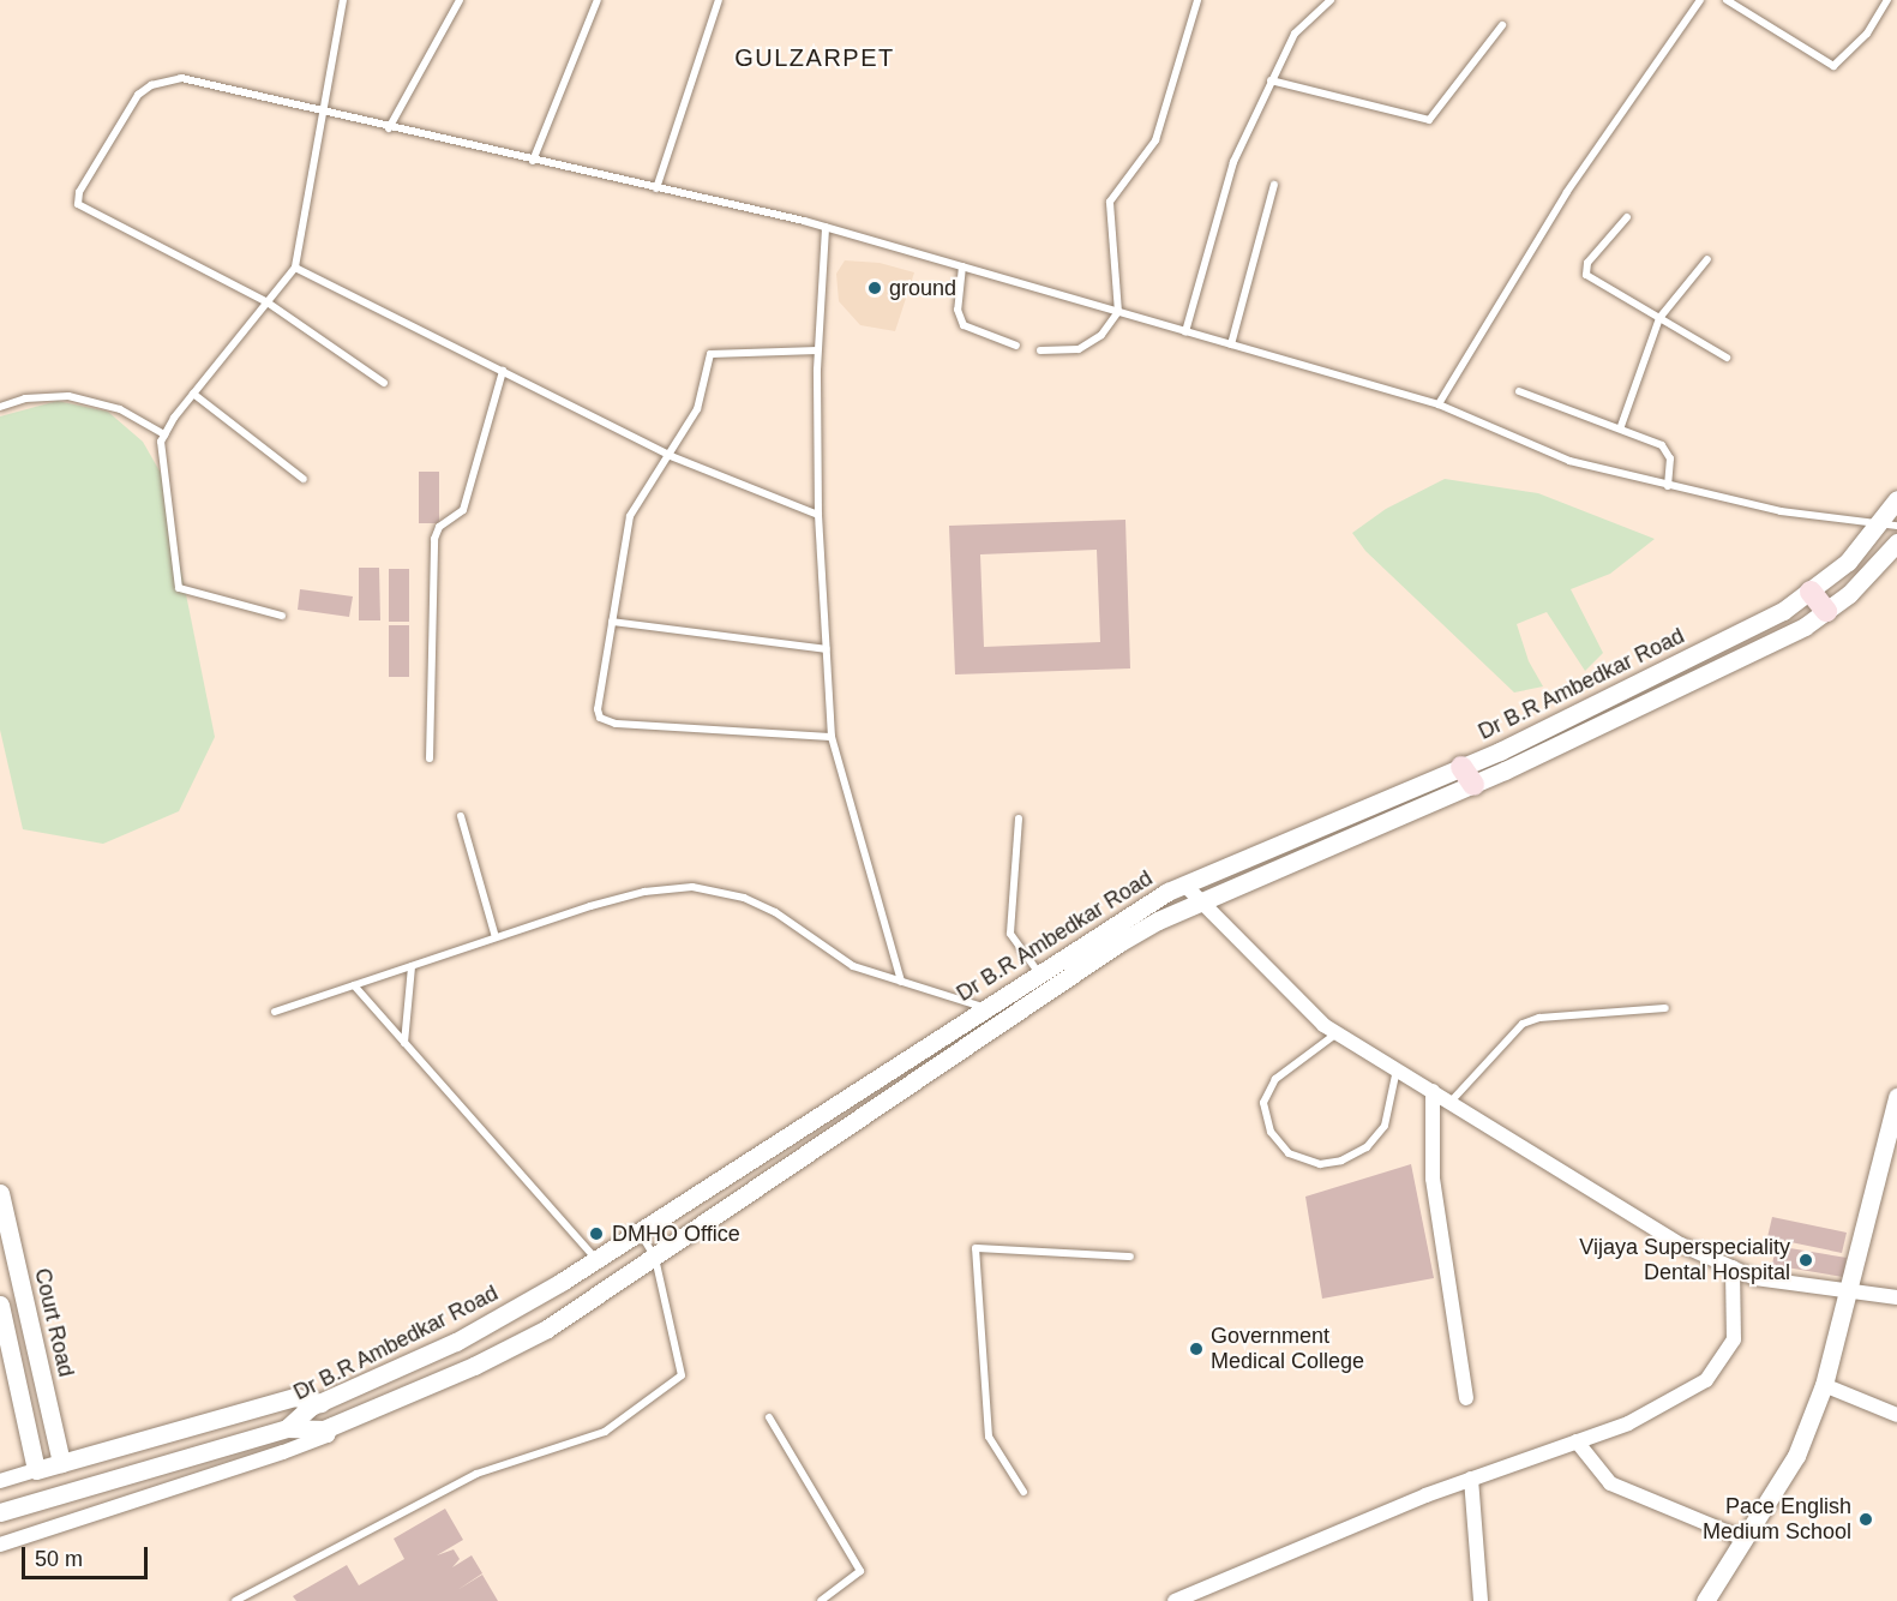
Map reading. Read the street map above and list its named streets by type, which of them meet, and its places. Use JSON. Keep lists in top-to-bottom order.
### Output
{
  "streets": {
    "street": ["Dr B.R Ambedkar Road", "Court Road"]
  },
  "districts": ["GULZARPET"],
  "places": [
    "ground",
    "DMHO Office",
    "Vijaya Superspeciality Dental Hospital",
    "Government Medical College",
    "Pace English Medium School"
  ],
  "scale_bar": "50 m"
}
